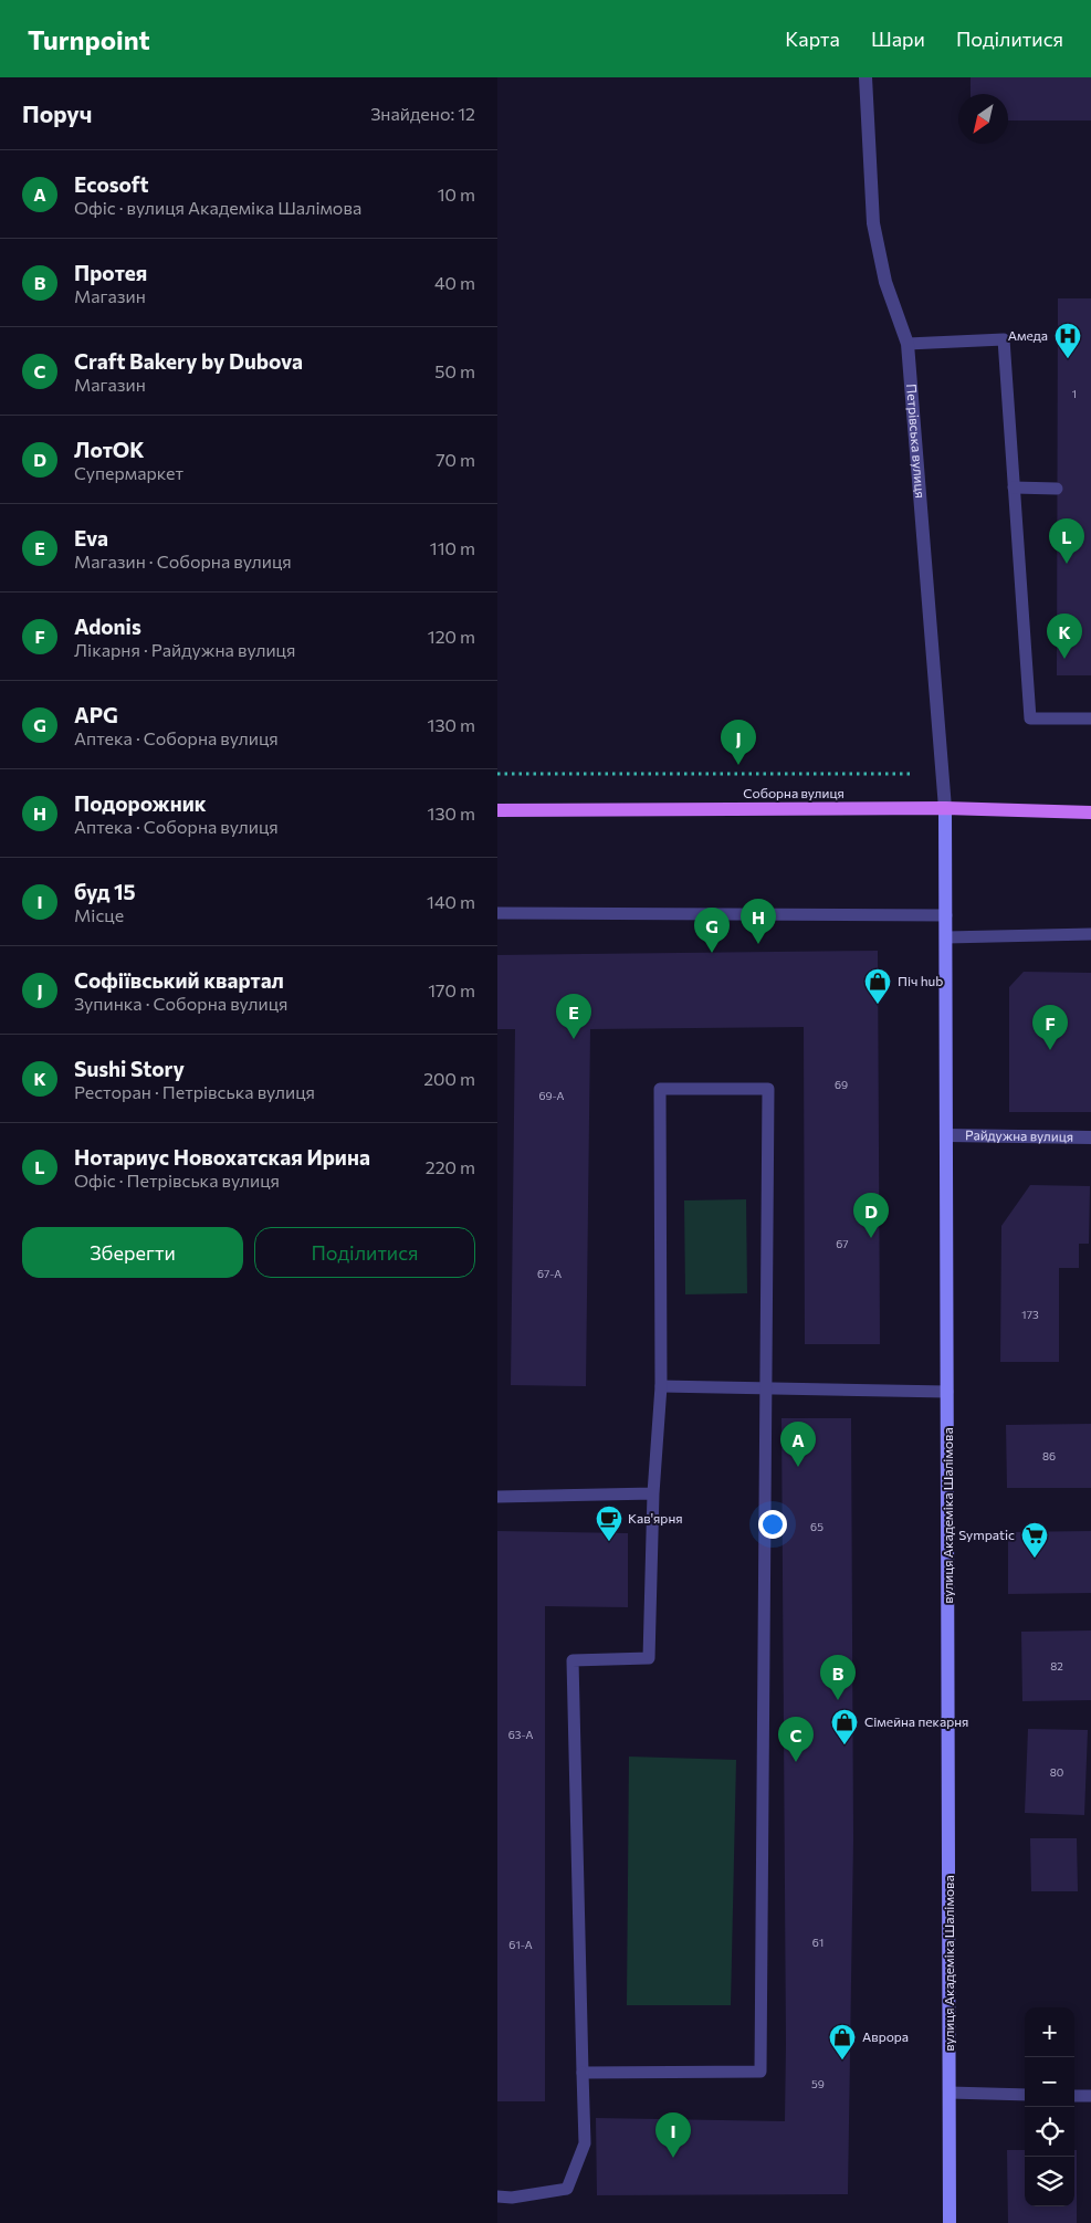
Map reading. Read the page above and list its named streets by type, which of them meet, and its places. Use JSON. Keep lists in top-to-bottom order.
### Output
{
  "streets": {
    "main road": ["Соборна вулиця", "вулиця Академіка Шалімова"],
    "street": ["Петрівська вулиця", "Райдужна вулиця"]
  },
  "crossings": [
    ["Петрівська вулиця", "Соборна вулиця"],
    ["Петрівська вулиця", "вулиця Академіка Шалімова"],
    ["Соборна вулиця", "вулиця Академіка Шалімова"],
    ["Райдужна вулиця", "вулиця Академіка Шалімова"]
  ],
  "places": {
    "hospital": ["Амеда"],
    "shop": ["Піч hub", "Сімейна пекарня", "Аврора"],
    "cafe": ["Кав'ярня"],
    "supermarket": ["Sympatic"]
  },
  "house_numbers": [
    "1",
    "69",
    "69-А",
    "67",
    "67-А",
    "173",
    "86",
    "65",
    "82",
    "63-А",
    "80",
    "61",
    "61-А",
    "59"
  ],
  "north": "bottom left",
  "page": {
    "header": "Turnpoint",
    "nav": ["Карта", "Шари", "Поділитися"],
    "heading": ["Поруч", "Знайдено: 12"],
    "list": [
      {
        "mark": "A",
        "name": "Ecosoft",
        "note": "Офіс · вулиця Академіка Шалімова",
        "value": "10 m"
      },
      {
        "mark": "B",
        "name": "Протея",
        "note": "Магазин",
        "value": "40 m"
      },
      {
        "mark": "C",
        "name": "Craft Bakery by Dubova",
        "note": "Магазин",
        "value": "50 m"
      },
      {
        "mark": "D",
        "name": "ЛотОК",
        "note": "Супермаркет",
        "value": "70 m"
      },
      {
        "mark": "E",
        "name": "Eva",
        "note": "Магазин · Соборна вулиця",
        "value": "110 m"
      },
      {
        "mark": "F",
        "name": "Adonis",
        "note": "Лікарня · Райдужна вулиця",
        "value": "120 m"
      },
      {
        "mark": "G",
        "name": "APG",
        "note": "Аптека · Соборна вулиця",
        "value": "130 m"
      },
      {
        "mark": "H",
        "name": "Подорожник",
        "note": "Аптека · Соборна вулиця",
        "value": "130 m"
      },
      {
        "mark": "I",
        "name": "буд 15",
        "note": "Місце",
        "value": "140 m"
      },
      {
        "mark": "J",
        "name": "Софіївський квартал",
        "note": "Зупинка · Соборна вулиця",
        "value": "170 m"
      },
      {
        "mark": "K",
        "name": "Sushi Story",
        "note": "Ресторан · Петрівська вулиця",
        "value": "200 m"
      },
      {
        "mark": "L",
        "name": "Нотариус Новохатская Ирина",
        "note": "Офіс · Петрівська вулиця",
        "value": "220 m"
      }
    ],
    "pins": [
      "L",
      "K",
      "J",
      "H",
      "G",
      "E",
      "F",
      "D",
      "A",
      "B",
      "C",
      "I"
    ],
    "buttons": ["Зберегти", "Поділитися"],
    "map_buttons": ["+", "−"]
  }
}
